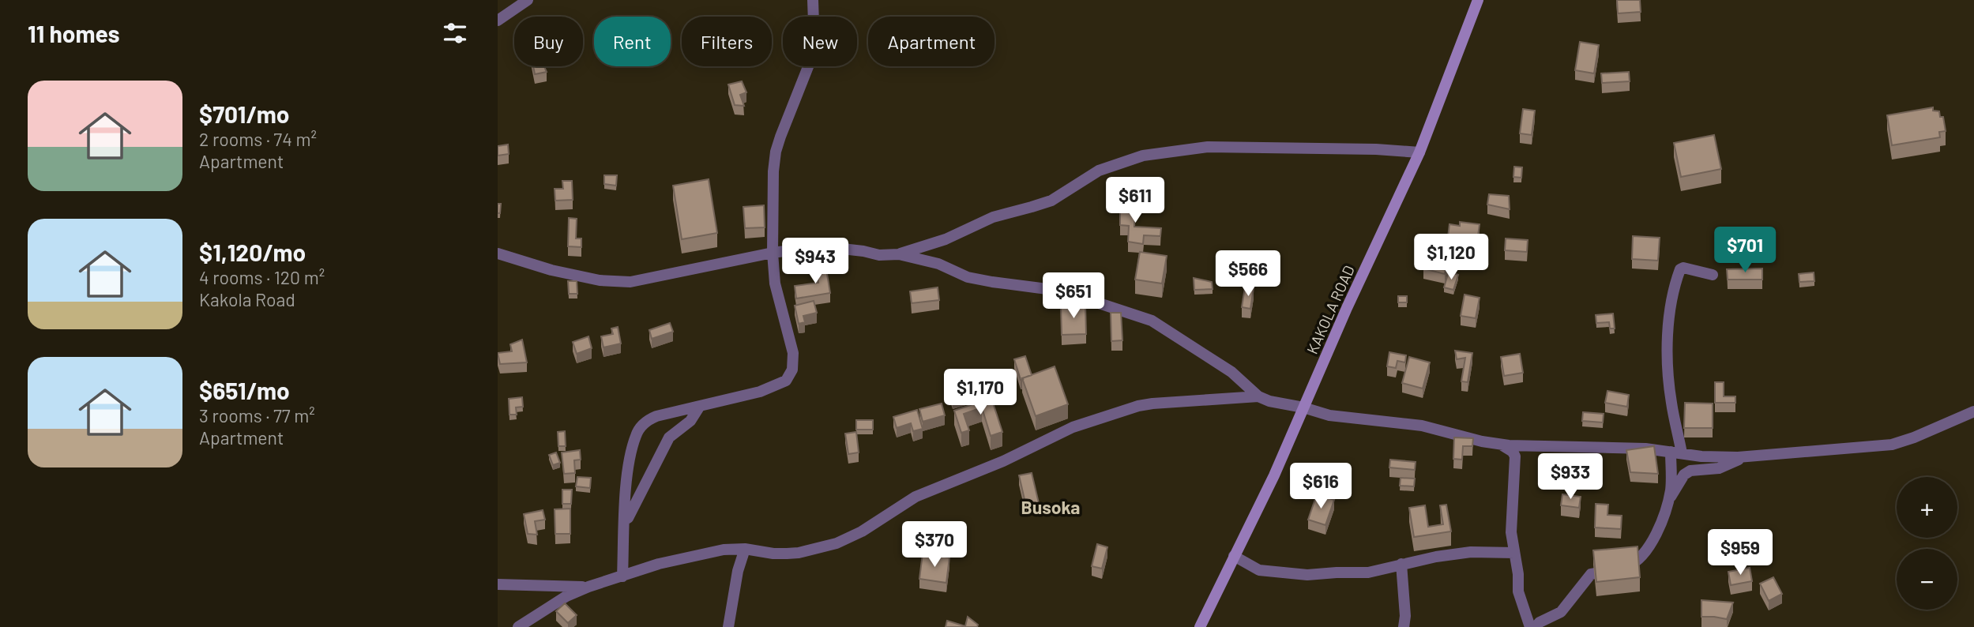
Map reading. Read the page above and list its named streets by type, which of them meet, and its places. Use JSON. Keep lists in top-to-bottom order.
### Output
{
  "streets": {
    "main road": ["KAKOLA ROAD"]
  },
  "districts": ["Busoka"],
  "page": {
    "heading": "11 homes",
    "chip": [
      "Buy",
      "Rent",
      "Filters",
      "New",
      "Apartment"
    ],
    "list": [
      {
        "name": "$701/mo",
        "note": "2 rooms · 74 m² · Apartment"
      },
      {
        "name": "$1,120/mo",
        "note": "4 rooms · 120 m² · Kakola Road"
      },
      {
        "name": "$651/mo",
        "note": "3 rooms · 77 m² · Apartment"
      }
    ],
    "price": [
      "$611",
      "$701",
      "$1,120",
      "$943",
      "$566",
      "$651",
      "$1,170",
      "$933",
      "$616",
      "$370",
      "$959"
    ],
    "map_buttons": ["+", "−"]
  }
}
